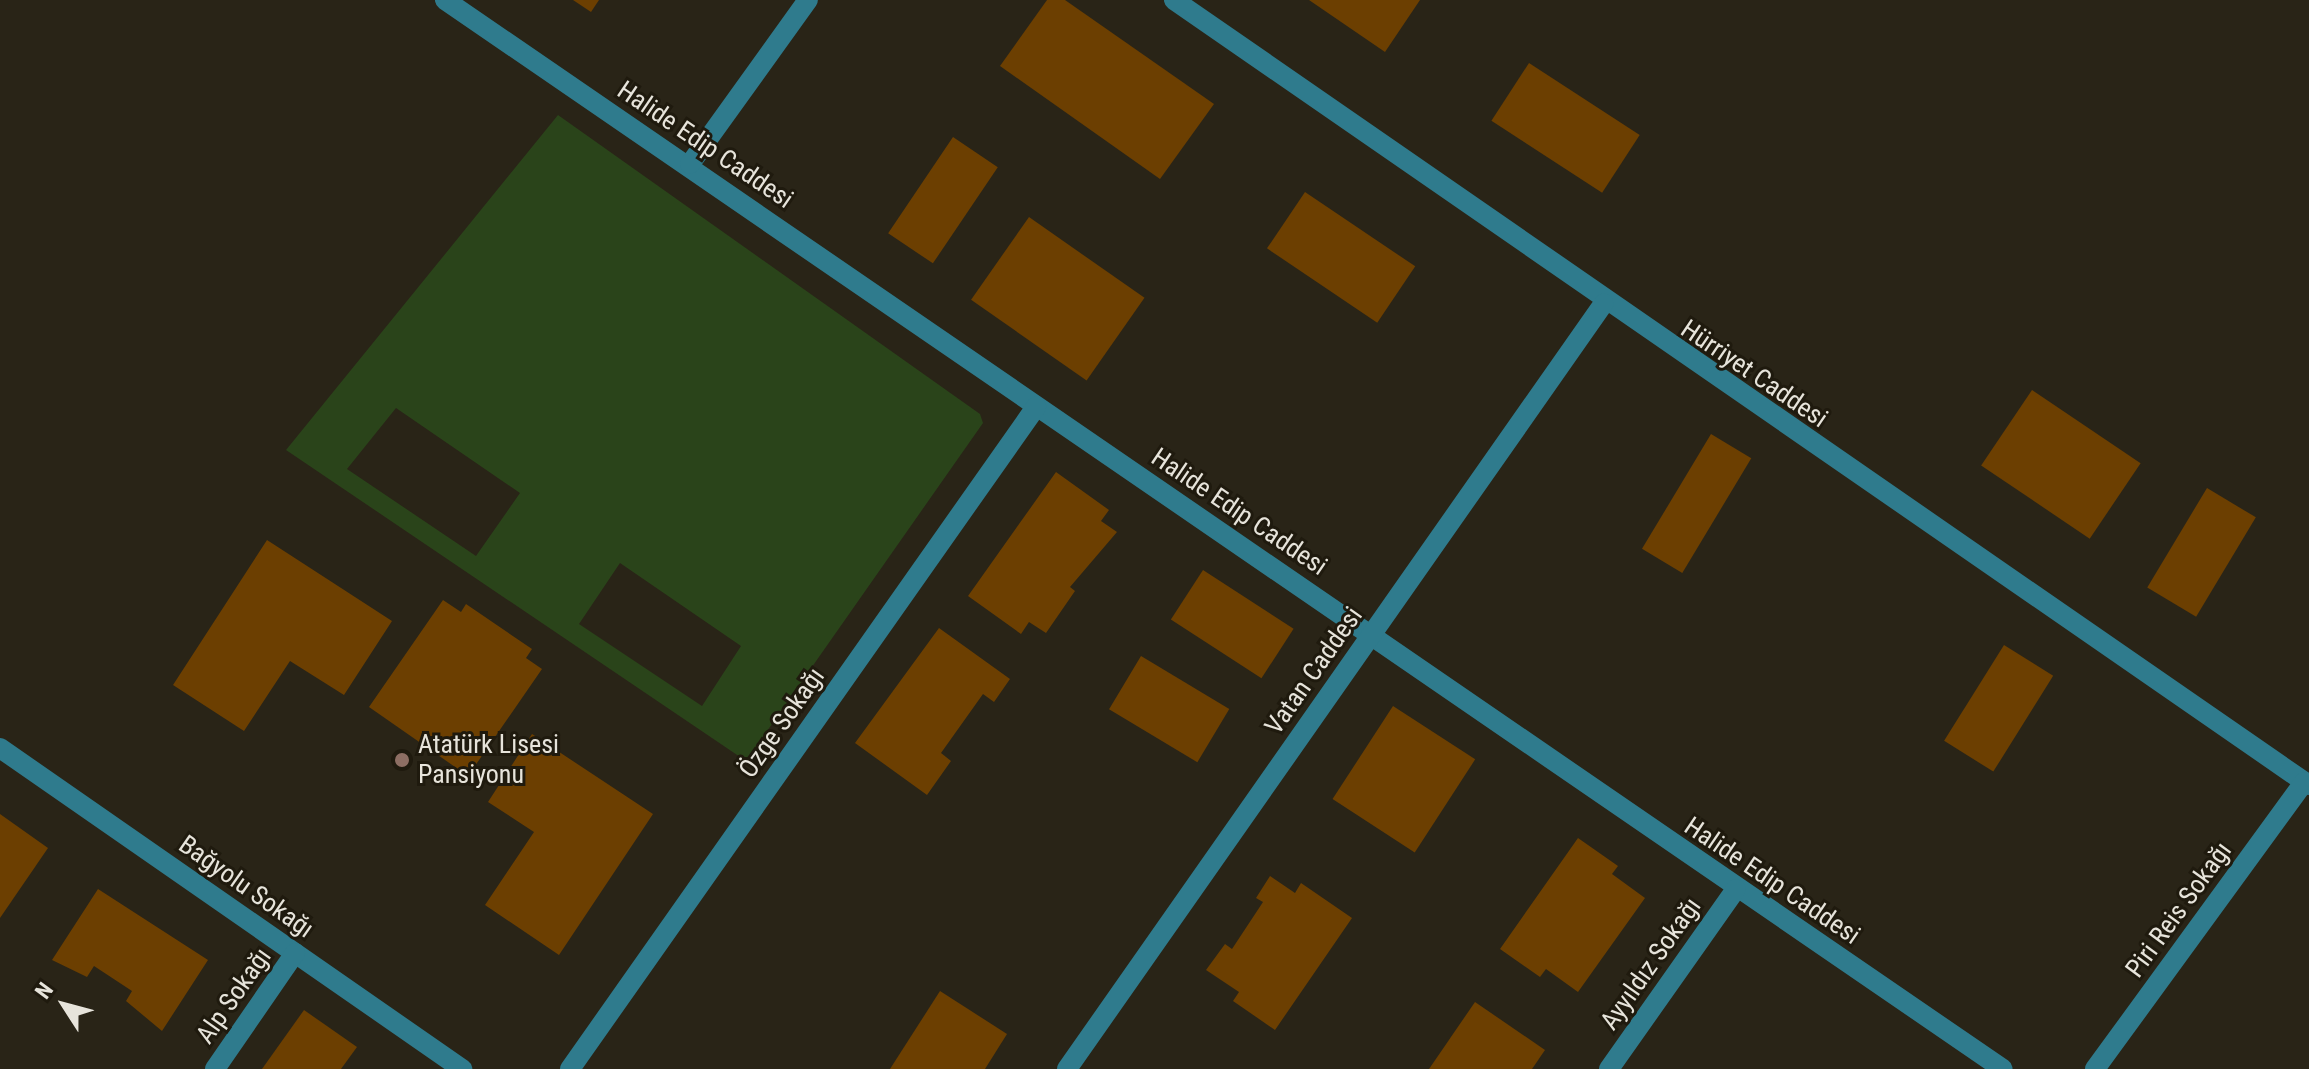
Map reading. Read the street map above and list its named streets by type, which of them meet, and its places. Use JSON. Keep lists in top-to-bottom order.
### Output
{
  "streets": {
    "street": [
      "Halide Edip Caddesi",
      "Hürriyet Caddesi",
      "Vatan Caddesi",
      "Özge Sokağı",
      "Bağyolu Sokağı",
      "Piri Reis Sokağı",
      "Ayyıldız Sokağı",
      "Alp Sokağı"
    ]
  },
  "crossings": [
    ["Halide Edip Caddesi", "Vatan Caddesi"],
    ["Halide Edip Caddesi", "Özge Sokağı"],
    ["Halide Edip Caddesi", "Ayyıldız Sokağı"],
    ["Hürriyet Caddesi", "Vatan Caddesi"],
    ["Hürriyet Caddesi", "Piri Reis Sokağı"],
    ["Bağyolu Sokağı", "Alp Sokağı"]
  ],
  "places": ["Atatürk Lisesi Pansiyonu"],
  "north": "top left"
}
